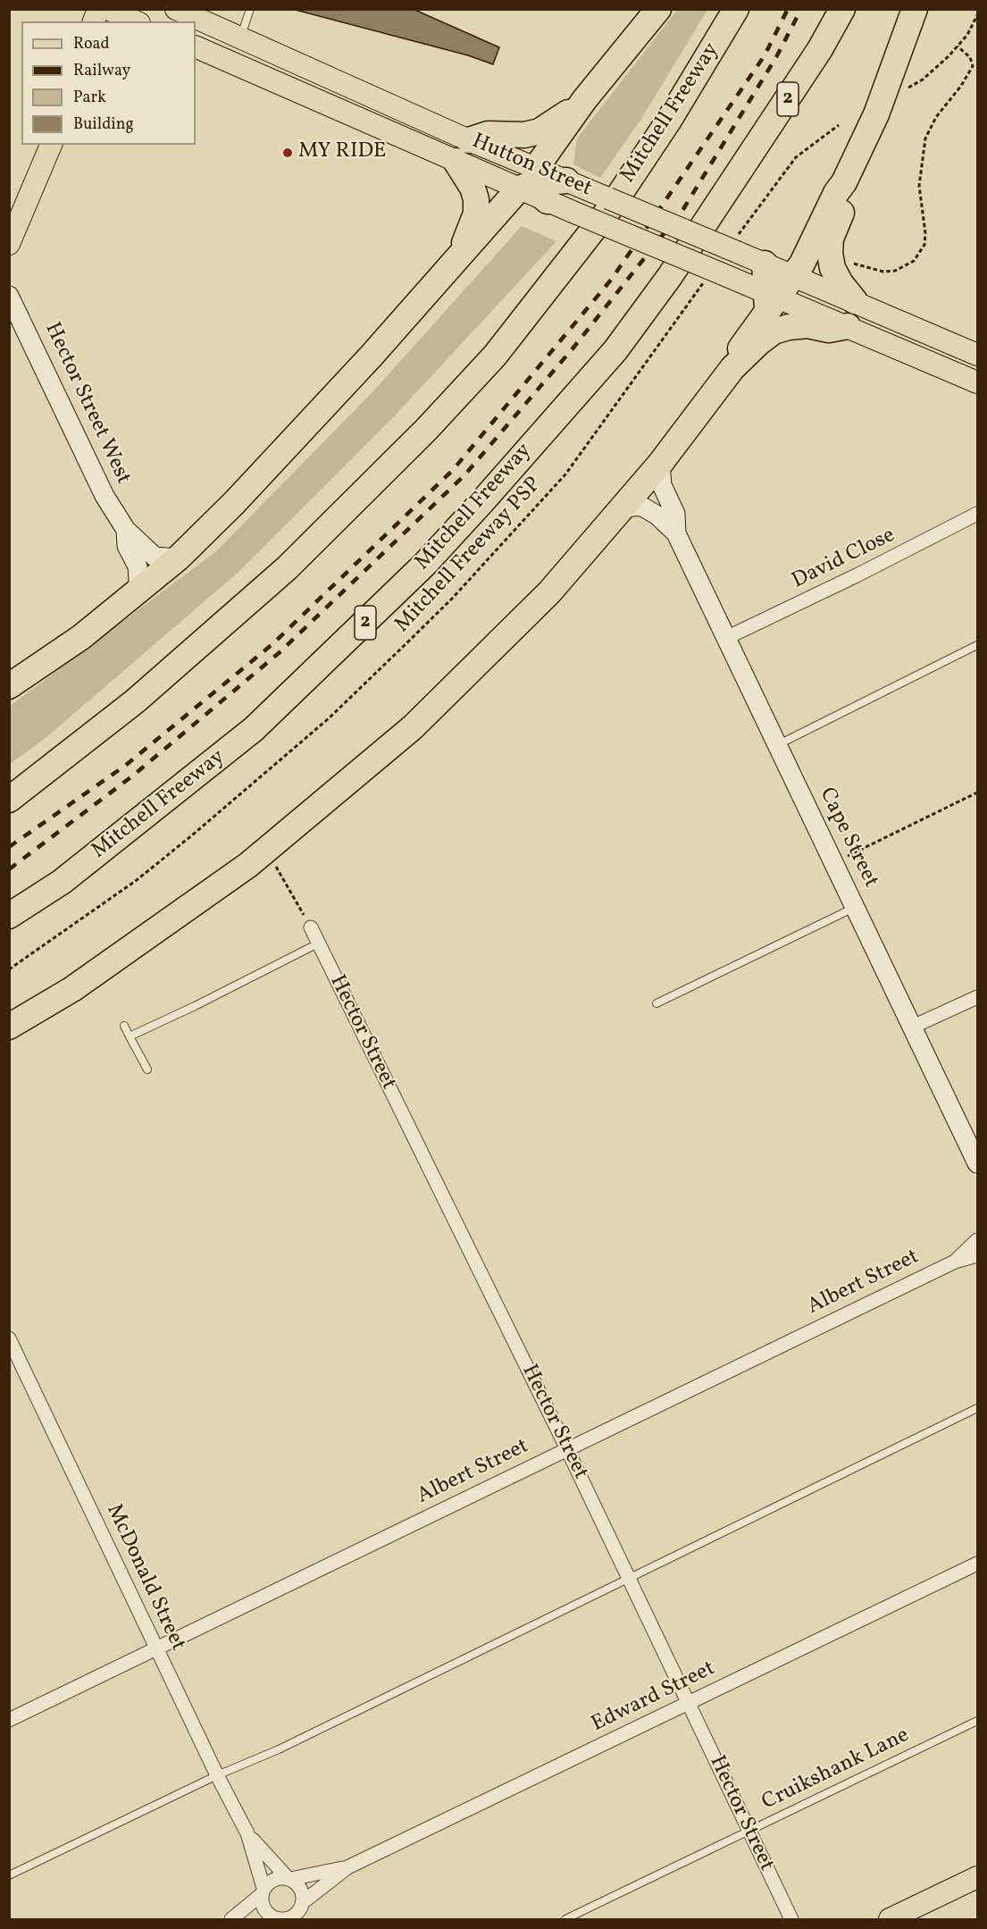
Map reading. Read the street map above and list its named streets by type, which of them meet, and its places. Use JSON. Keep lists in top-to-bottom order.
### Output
{
  "streets": {
    "highway": ["2", "Mitchell Freeway"],
    "main road": ["Hutton Street"],
    "street": [
      "Hector Street West",
      "David Close",
      "Cape Street",
      "Hector Street",
      "Albert Street",
      "McDonald Street",
      "Edward Street"
    ],
    "lane": ["Cruikshank Lane"],
    "path": ["Mitchell Freeway PSP"]
  },
  "crossings": [
    ["Hutton Street", "Mitchell Freeway PSP"],
    ["David Close", "Cape Street"],
    ["Hector Street", "Albert Street"],
    ["Hector Street", "Edward Street"],
    ["Hector Street", "Cruikshank Lane"],
    ["Albert Street", "McDonald Street"],
    ["McDonald Street", "Edward Street"]
  ],
  "places": ["MY RIDE"],
  "legend": [
    "Road",
    "Railway",
    "Park",
    "Building"
  ]
}
